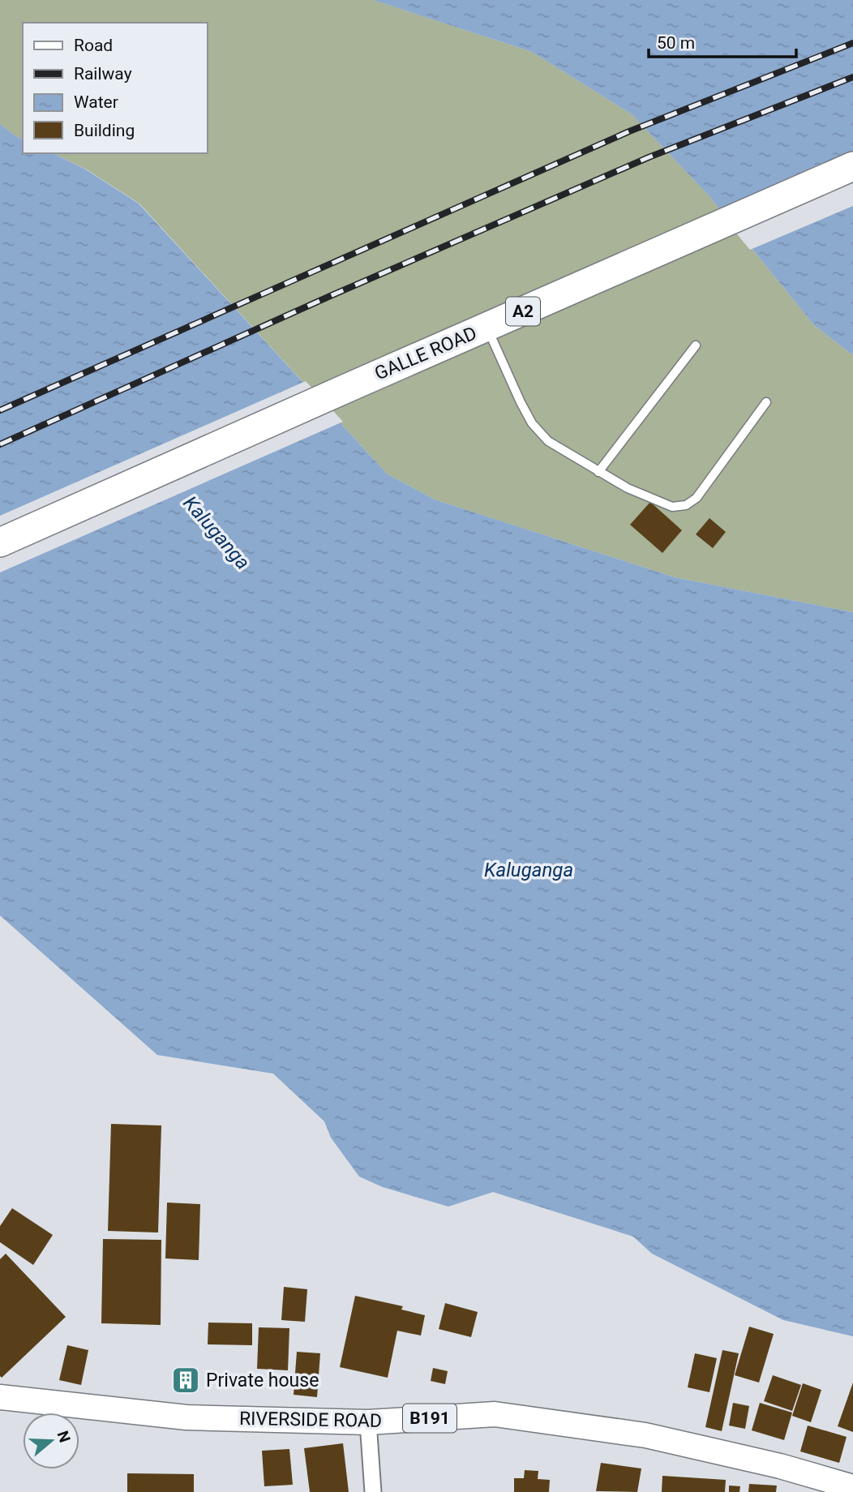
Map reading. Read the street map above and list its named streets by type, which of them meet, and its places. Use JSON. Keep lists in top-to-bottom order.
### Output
{
  "streets": {
    "highway": ["A2", "GALLE ROAD"],
    "main road": ["B191", "RIVERSIDE ROAD"]
  },
  "water": ["Kaluganga"],
  "places": {
    "building": ["Private house"]
  },
  "legend": [
    "Road",
    "Railway",
    "Water",
    "Building"
  ],
  "scale_bar": "50 m",
  "north": "right"
}
